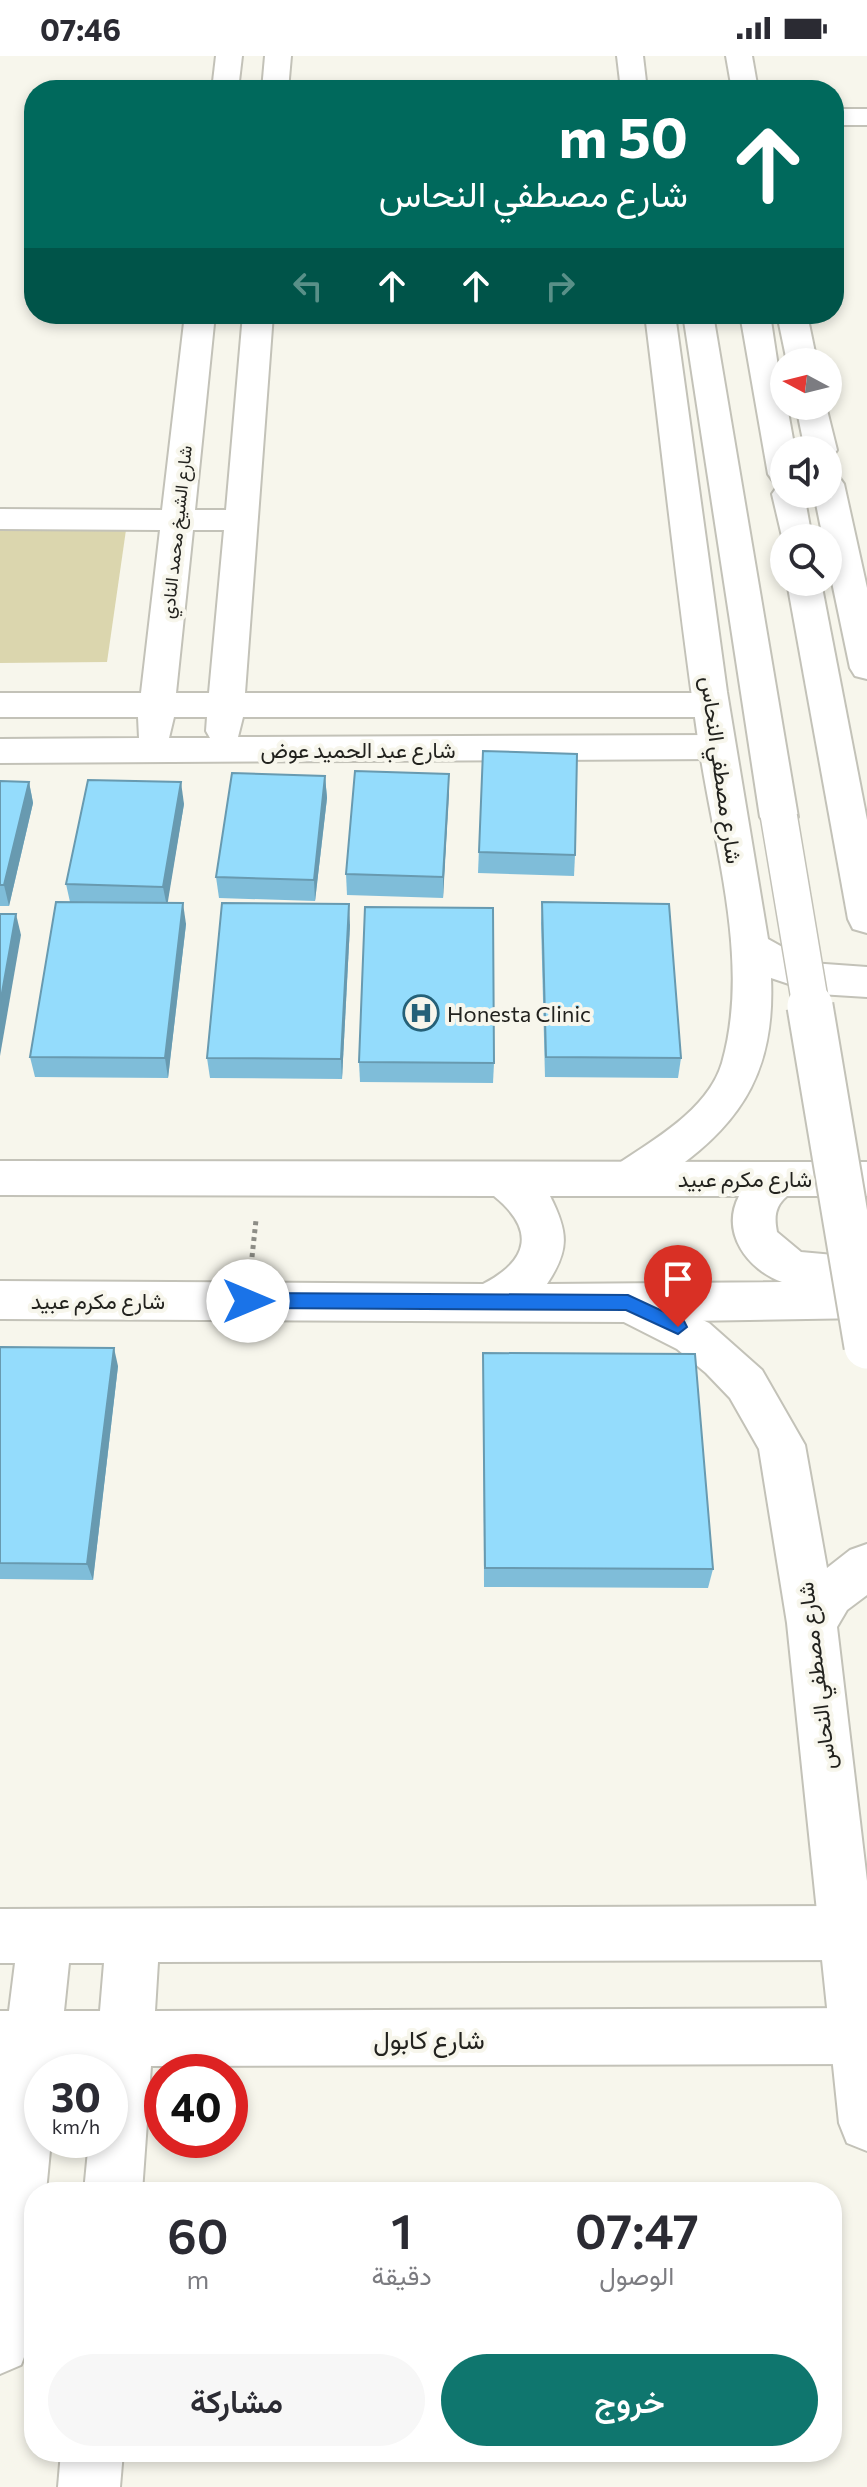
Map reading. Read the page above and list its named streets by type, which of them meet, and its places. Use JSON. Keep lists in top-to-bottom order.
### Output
{
  "streets": {
    "street": [
      "شارع الشيخ محمد النادي",
      "شارع عبد الحميد عوض",
      "شارع مصطفي النحاس",
      "شارع مكرم عبيد",
      "شارع كابول"
    ]
  },
  "crossings": [
    ["شارع الشيخ محمد النادي", "شارع عبد الحميد عوض"],
    ["شارع عبد الحميد عوض", "شارع مصطفي النحاس"],
    ["شارع مصطفي النحاس", "شارع مكرم عبيد"],
    ["شارع مصطفي النحاس", "شارع كابول"]
  ],
  "places": {
    "hospital": ["Honesta Clinic"]
  },
  "north": "left",
  "page": {
    "status": "07:46",
    "turn": ["50 m", "شارع مصطفي النحاس"],
    "speed": "30 km/h",
    "limit": "40",
    "eta": [
      "07:47",
      "الوصول",
      "1",
      "دقيقة",
      "60",
      "m"
    ],
    "buttons": ["خروج", "مشاركة"]
  }
}
